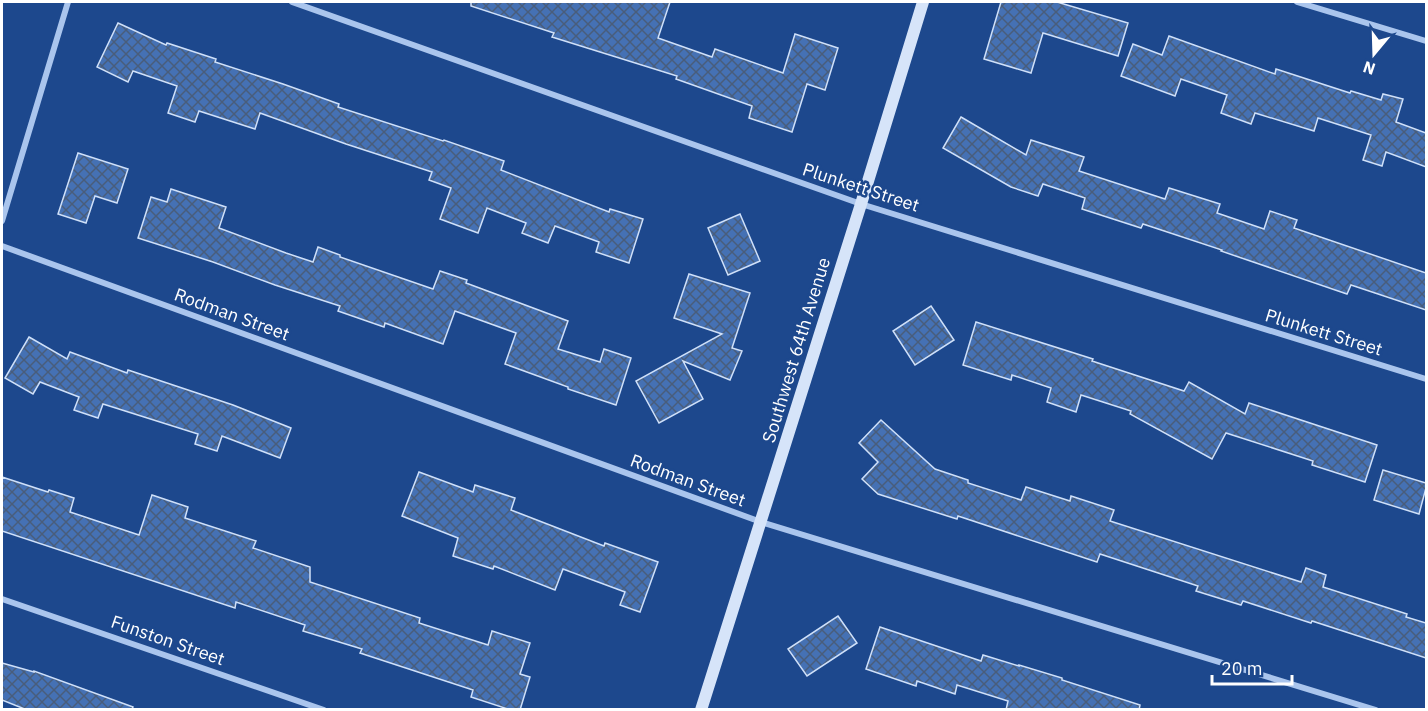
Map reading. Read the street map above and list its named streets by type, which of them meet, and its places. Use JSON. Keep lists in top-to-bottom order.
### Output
{
  "streets": {
    "street": [
      "Plunkett Street",
      "Rodman Street",
      "Southwest 64th Avenue",
      "Funston Street"
    ]
  },
  "crossings": [
    ["Plunkett Street", "Southwest 64th Avenue"],
    ["Rodman Street", "Southwest 64th Avenue"]
  ],
  "scale_bar": "20 m",
  "north": "bottom"
}
